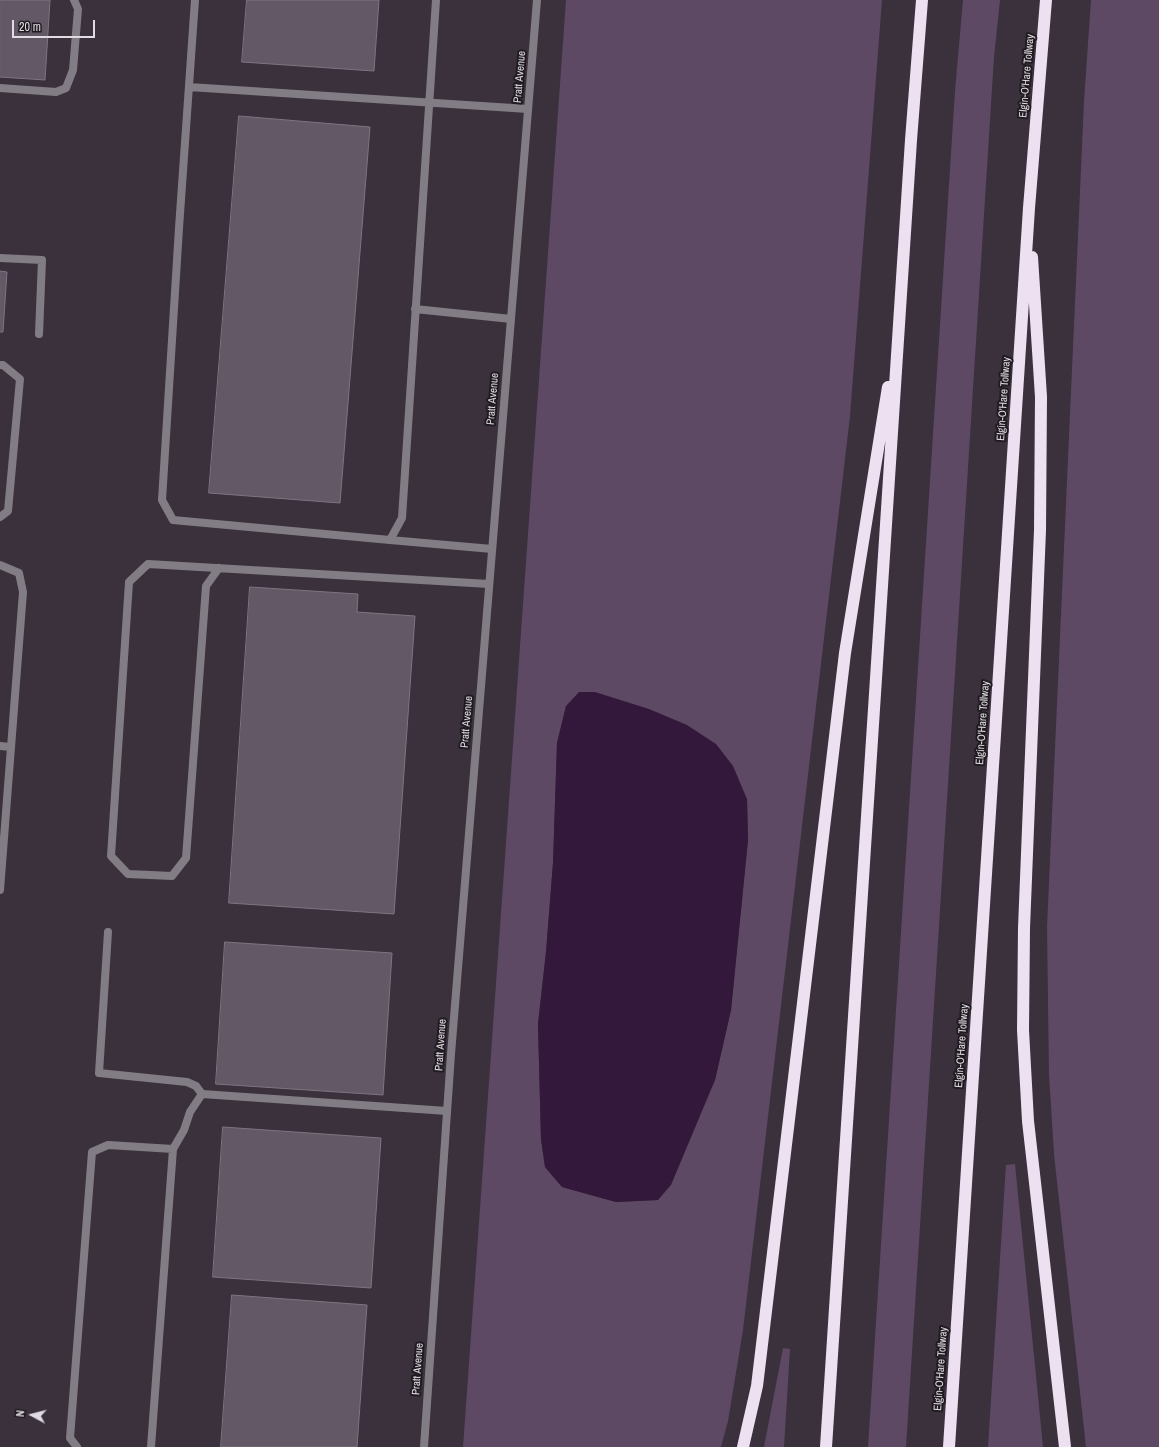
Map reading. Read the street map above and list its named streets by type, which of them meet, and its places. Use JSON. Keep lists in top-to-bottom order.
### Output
{
  "streets": {
    "highway": ["Elgin-O'Hare Tollway"],
    "street": ["Pratt Avenue"]
  },
  "scale_bar": "20 m",
  "north": "left"
}
